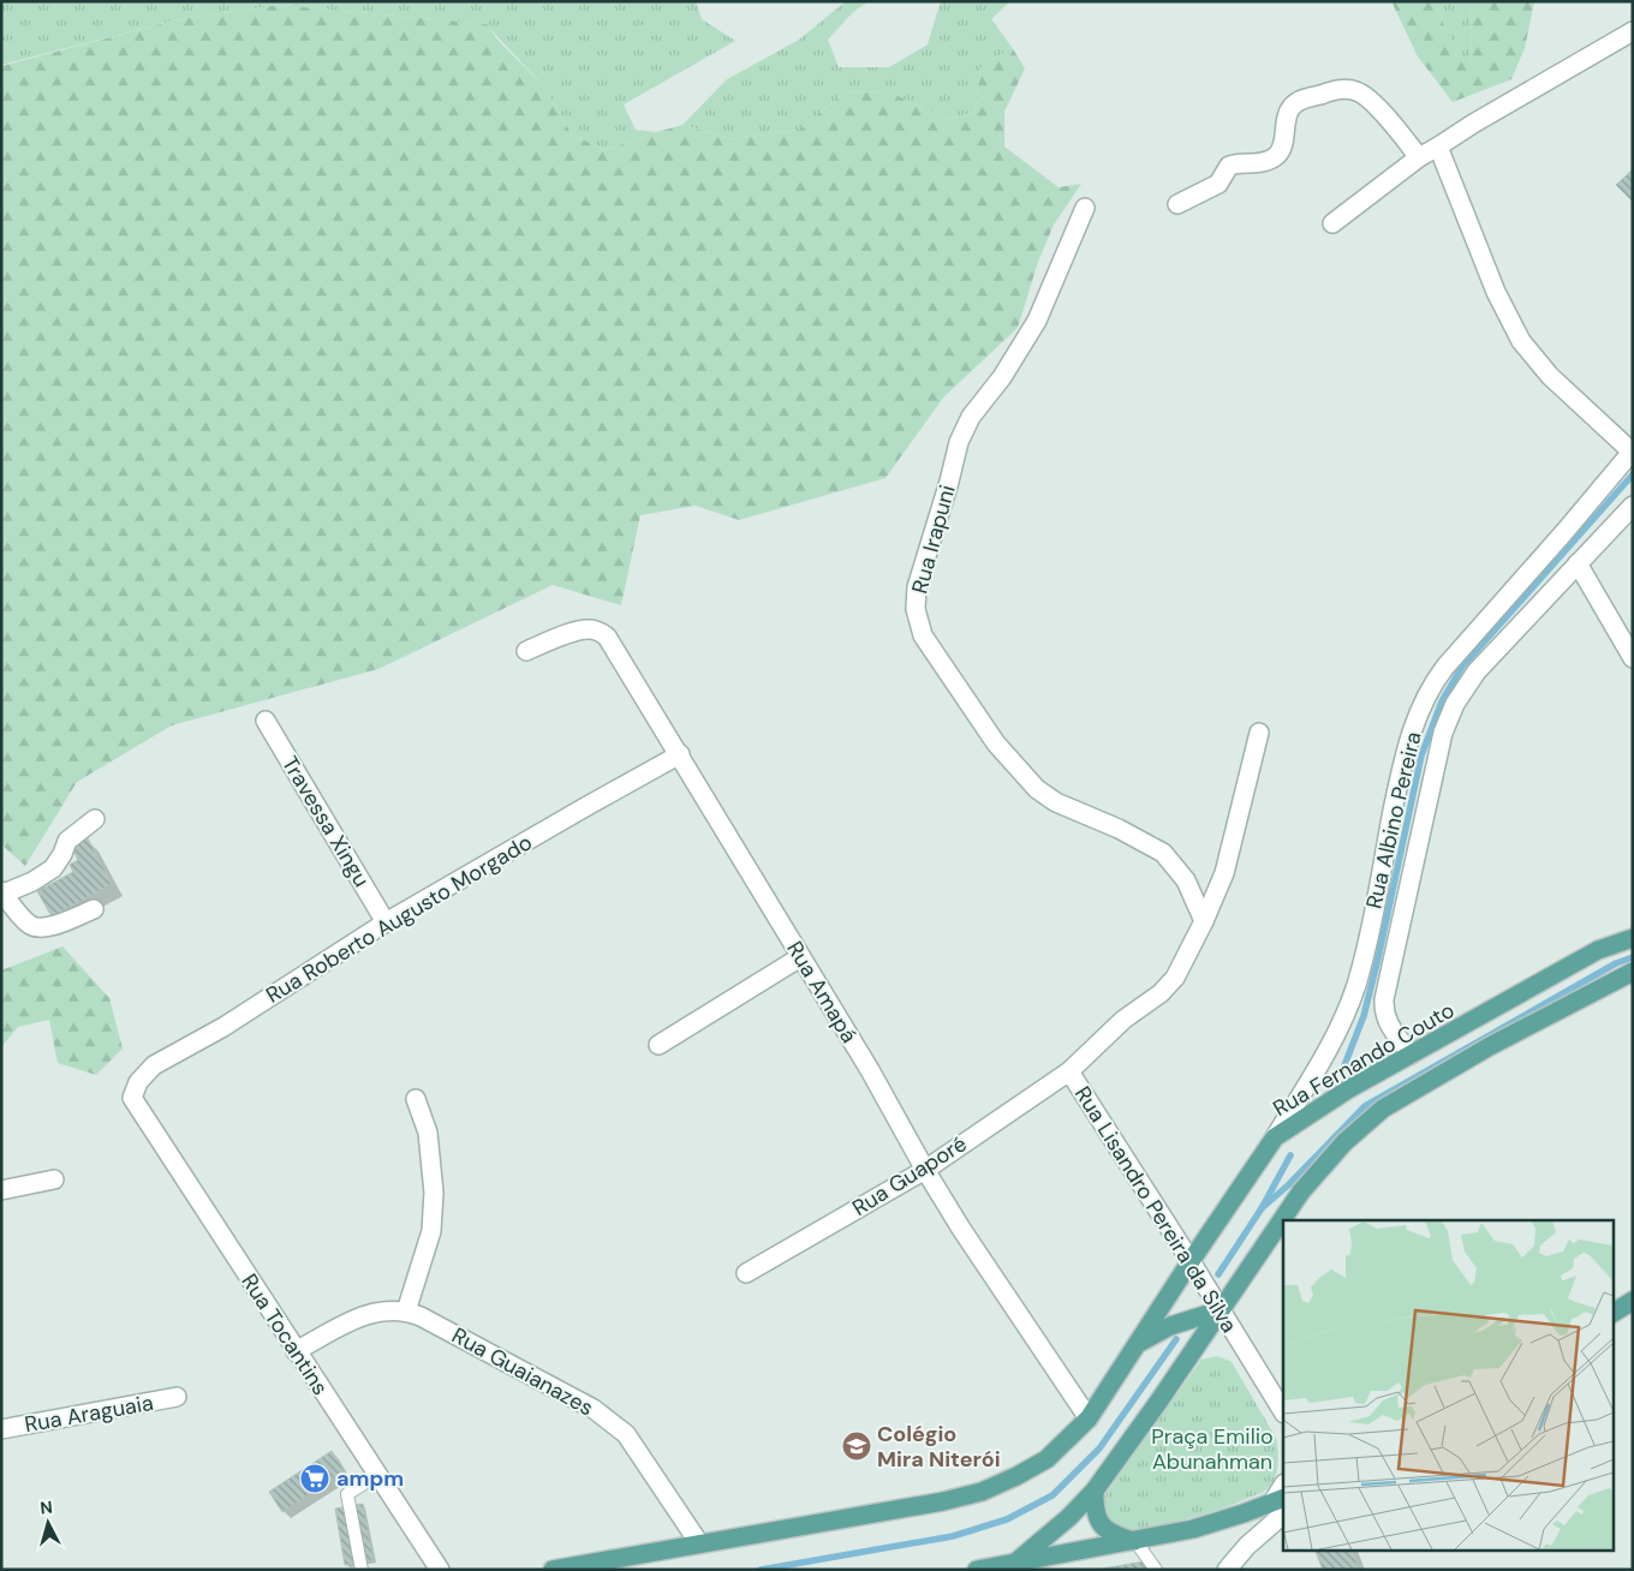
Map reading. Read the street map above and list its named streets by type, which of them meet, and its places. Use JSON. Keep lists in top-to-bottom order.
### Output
{
  "streets": {
    "main road": ["Rua Fernando Couto"],
    "street": [
      "Rua Irapuni",
      "Rua Albino Pereira",
      "Travessa Xingu",
      "Rua Roberto Augusto Morgado",
      "Rua Amapá",
      "Rua Guaporé",
      "Rua Lisandro Pereira da Silva",
      "Rua Tocantins",
      "Rua Guaianazes",
      "Rua Araguaia"
    ]
  },
  "crossings": [
    ["Rua Irapuni", "Rua Lisandro Pereira da Silva"],
    ["Rua Albino Pereira", "Rua Fernando Couto"],
    ["Travessa Xingu", "Rua Roberto Augusto Morgado"],
    ["Rua Roberto Augusto Morgado", "Rua Amapá"],
    ["Rua Roberto Augusto Morgado", "Rua Tocantins"],
    ["Rua Amapá", "Rua Fernando Couto"],
    ["Rua Amapá", "Rua Guaporé"],
    ["Rua Fernando Couto", "Rua Lisandro Pereira da Silva"],
    ["Rua Fernando Couto", "Rua Guaianazes"],
    ["Rua Guaporé", "Rua Lisandro Pereira da Silva"],
    ["Rua Tocantins", "Rua Guaianazes"]
  ],
  "parks": ["Praça Emilio Abunahman"],
  "places": {
    "school or university": ["Colégio Mira Niterói"],
    "supermarket": ["ampm"]
  },
  "north": "top"
}
